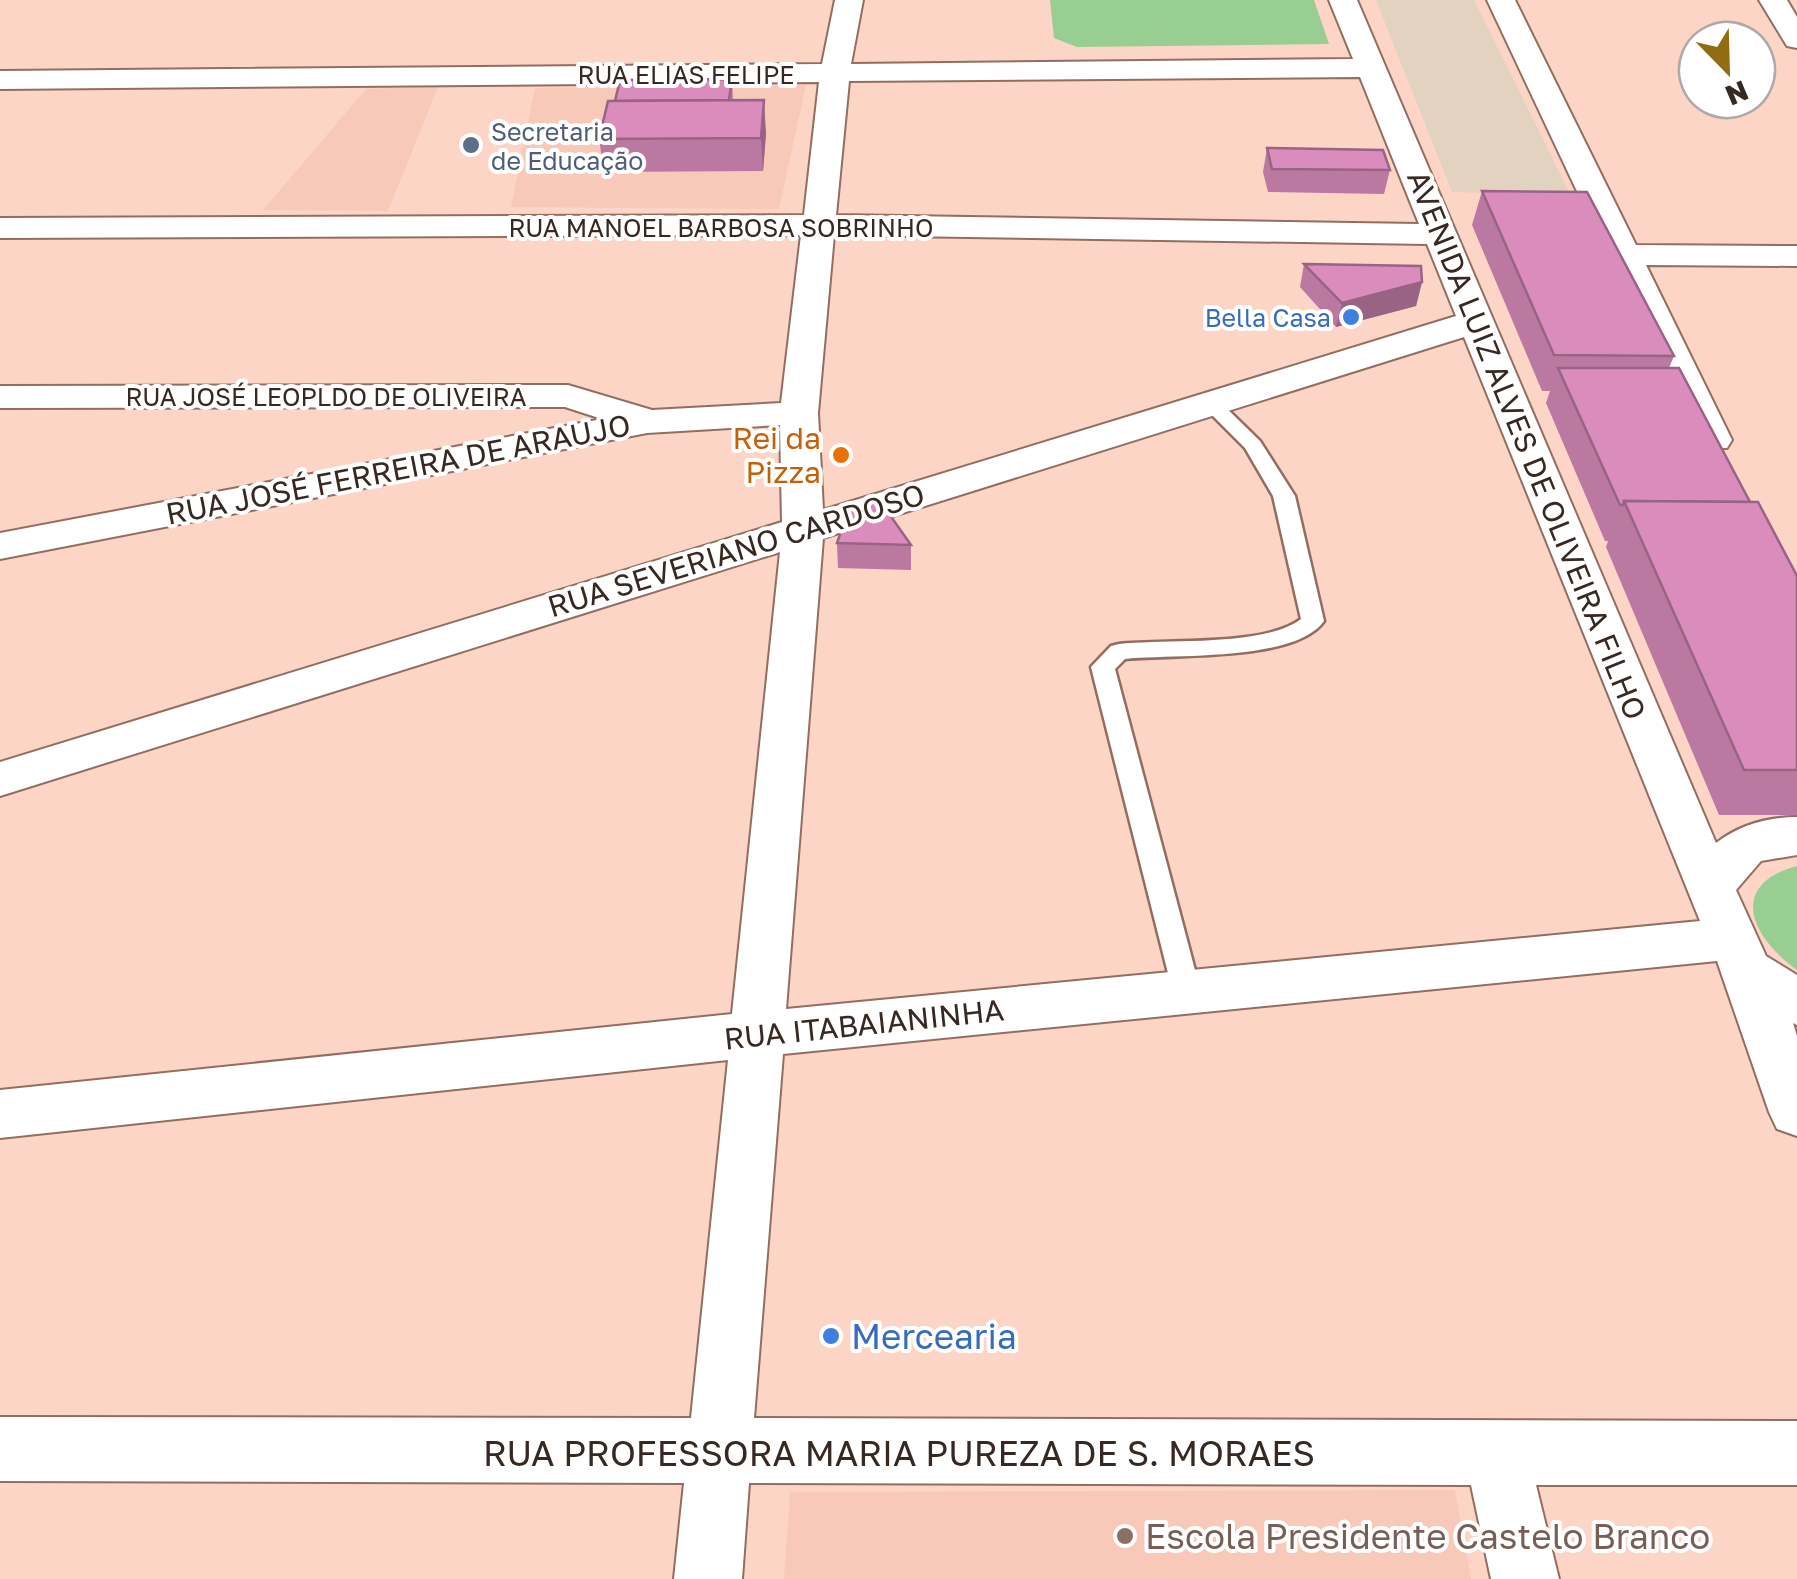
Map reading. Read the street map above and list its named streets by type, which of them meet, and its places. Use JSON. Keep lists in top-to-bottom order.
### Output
{
  "streets": {
    "street": [
      "RUA ELIAS FELIPE",
      "RUA MANOEL BARBOSA SOBRINHO",
      "RUA JOSÉ LEOPLDO DE OLIVEIRA",
      "AVENIDA LUIZ ALVES DE OLIVEIRA FILHO",
      "RUA JOSÉ FERREIRA DE ARAUJO",
      "RUA SEVERIANO CARDOSO",
      "RUA ITABAIANINHA",
      "RUA PROFESSORA MARIA PUREZA DE S. MORAES"
    ]
  },
  "crossings": [
    ["RUA ELIAS FELIPE", "AVENIDA LUIZ ALVES DE OLIVEIRA FILHO"],
    ["RUA MANOEL BARBOSA SOBRINHO", "AVENIDA LUIZ ALVES DE OLIVEIRA FILHO"],
    ["RUA JOSÉ LEOPLDO DE OLIVEIRA", "RUA JOSÉ FERREIRA DE ARAUJO"],
    ["AVENIDA LUIZ ALVES DE OLIVEIRA FILHO", "RUA SEVERIANO CARDOSO"],
    ["AVENIDA LUIZ ALVES DE OLIVEIRA FILHO", "RUA ITABAIANINHA"]
  ],
  "places": [
    "Secretaria de Educação",
    "Bella Casa",
    "Rei da Pizza",
    "Mercearia",
    "Escola Presidente Castelo Branco"
  ],
  "north": "bottom right"
}
